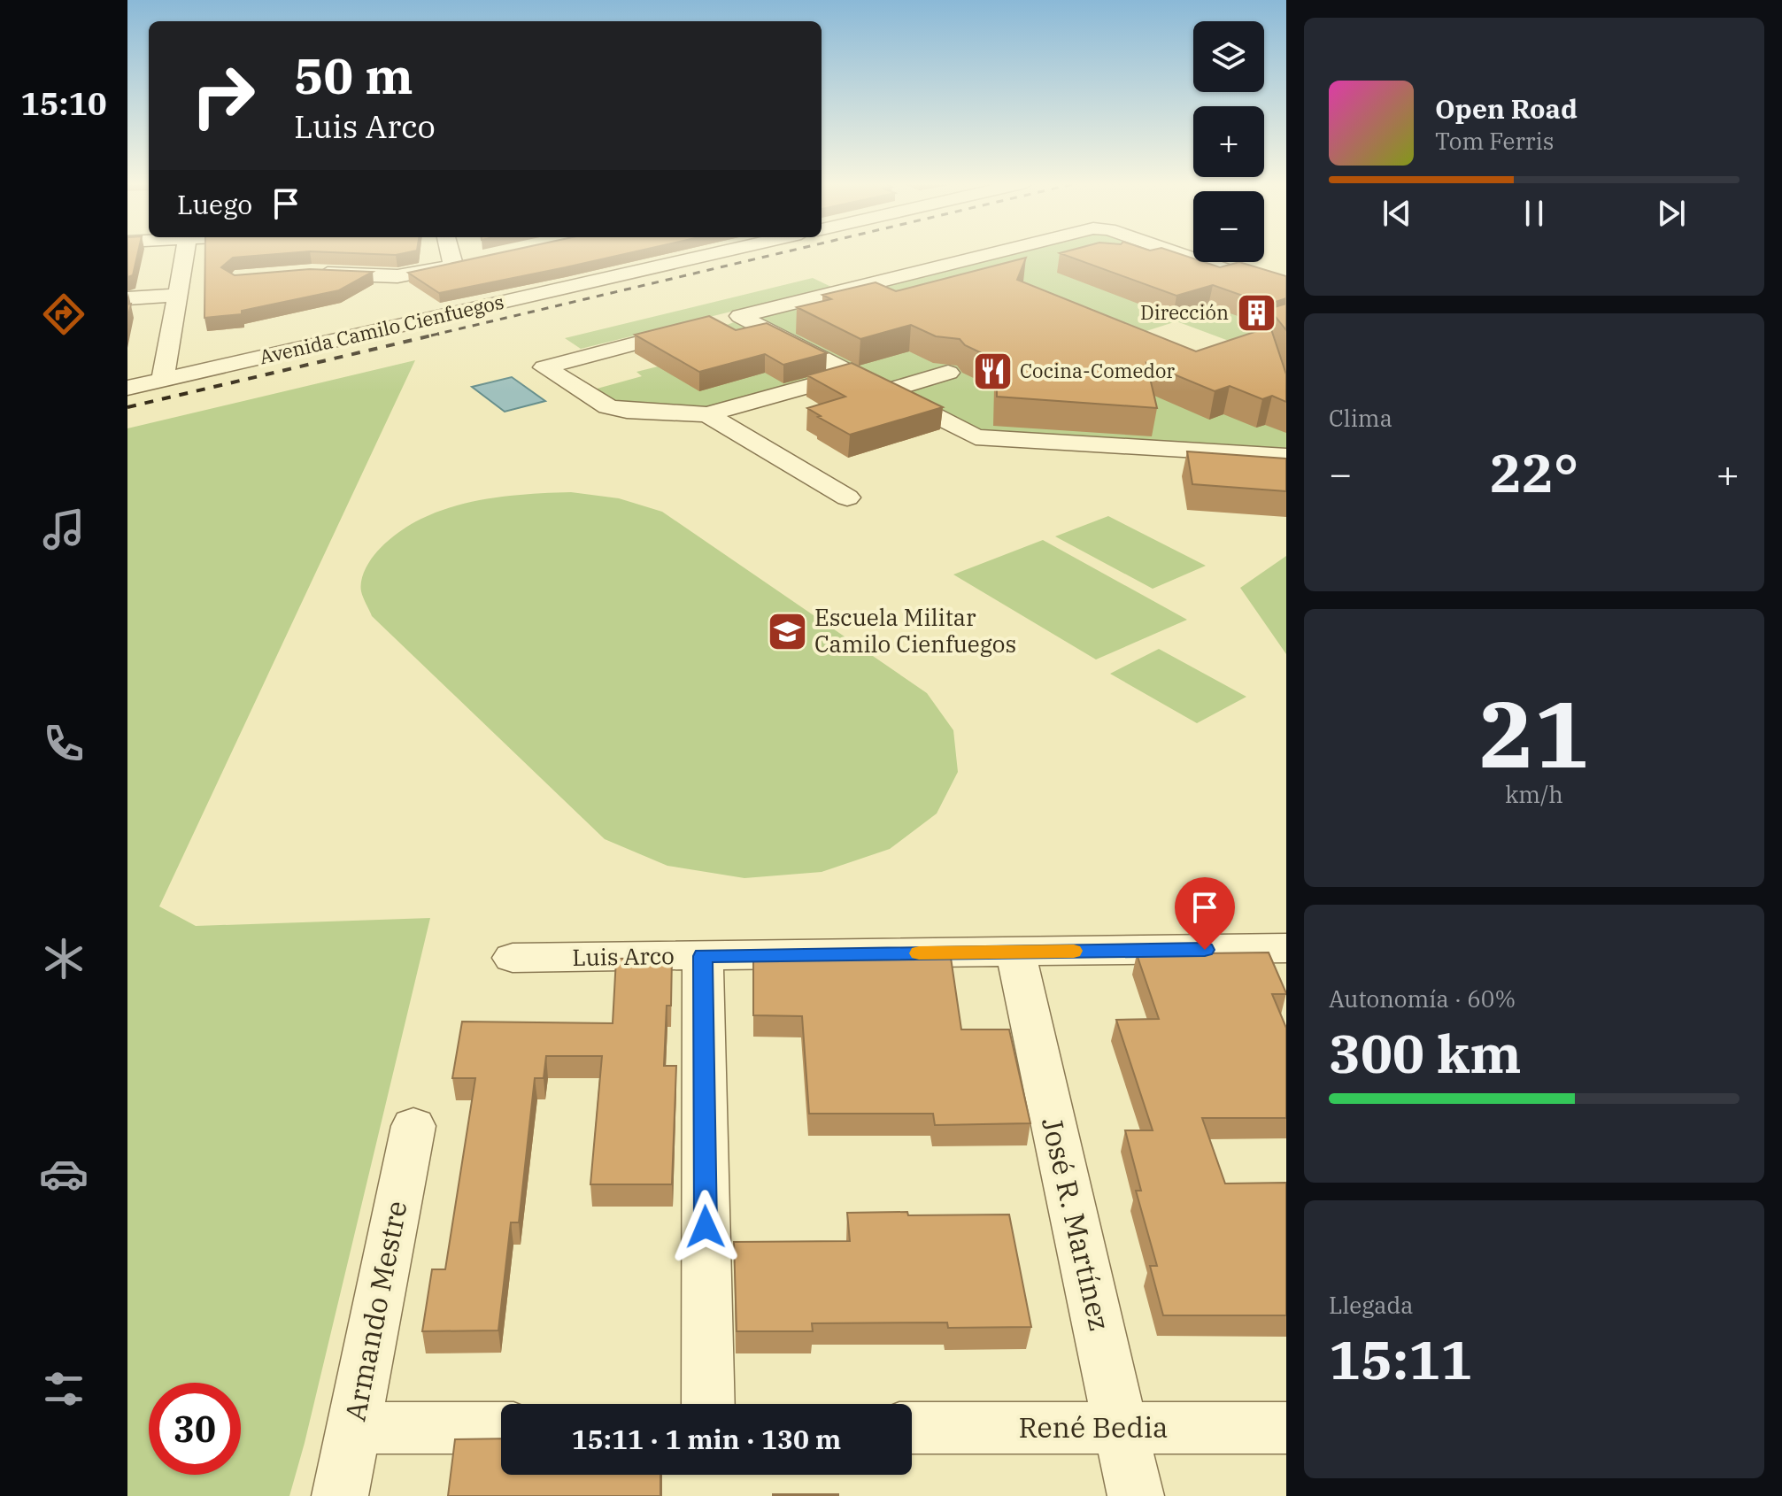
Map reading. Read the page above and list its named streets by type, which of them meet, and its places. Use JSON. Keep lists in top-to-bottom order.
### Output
{
  "streets": {
    "street": [
      "Avenida Camilo Cienfuegos",
      "Luis Arco",
      "José R. Martínez",
      "Armando Mestre",
      "René Bedia"
    ]
  },
  "crossings": [
    ["Luis Arco", "José R. Martínez"],
    ["José R. Martínez", "René Bedia"]
  ],
  "places": {
    "building": ["Dirección"],
    "restaurant": ["Cocina-Comedor"],
    "school or university": ["Escuela Militar Camilo Cienfuegos"]
  },
  "page": {
    "tabs": "15:10",
    "map_buttons": ["+", "−"],
    "turn": ["50 m", "Luis Arco"],
    "song": ["Open Road", "Tom Ferris"],
    "then": "Luego",
    "tile": [
      "Clima",
      ["21", "km/h"],
      ["Autonomía · 60%", "300 km"],
      ["Llegada", "15:11"]
    ],
    "heat": ["−", "22°", "+"],
    "limit": "30",
    "trip": "15:11 · 1 min · 130 m"
  }
}
